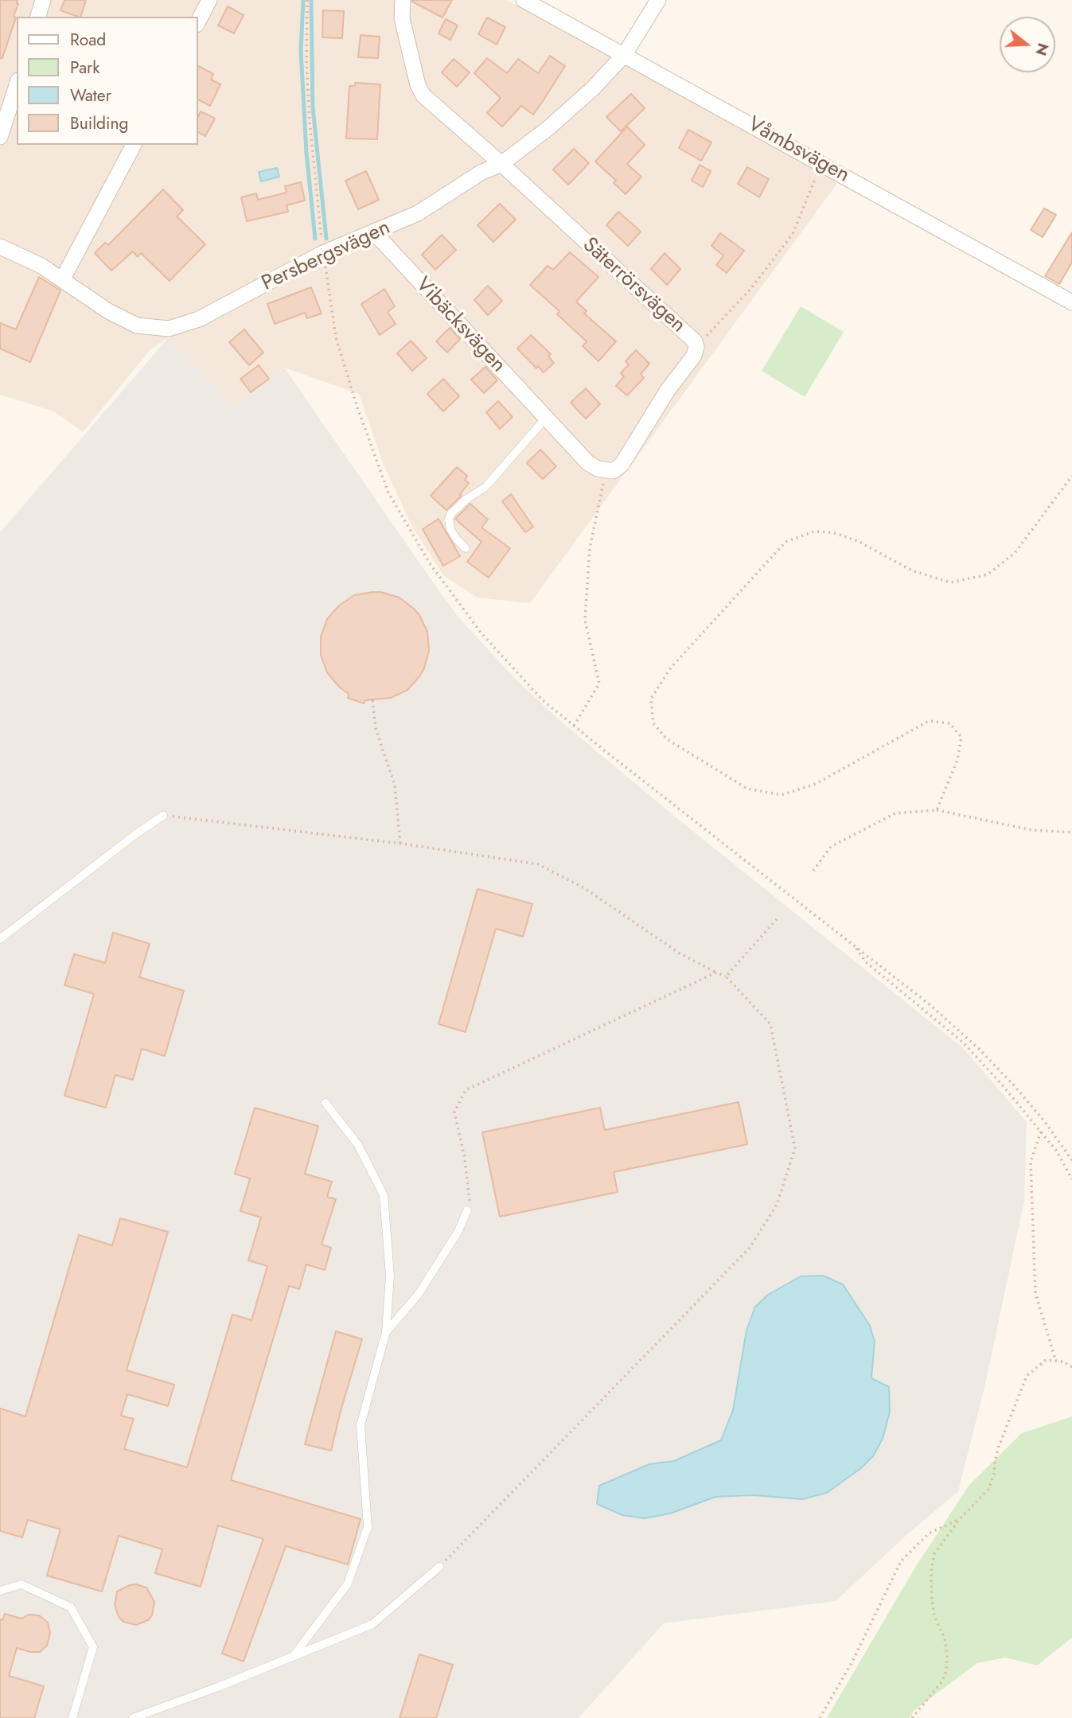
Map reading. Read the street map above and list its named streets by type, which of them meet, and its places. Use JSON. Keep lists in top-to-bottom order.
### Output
{
  "streets": {
    "street": [
      "Våmbsvägen",
      "Persbergsvägen",
      "Säterrörsvägen",
      "Vibäcksvägen"
    ]
  },
  "crossings": [
    ["Våmbsvägen", "Persbergsvägen"],
    ["Persbergsvägen", "Säterrörsvägen"],
    ["Persbergsvägen", "Vibäcksvägen"],
    ["Säterrörsvägen", "Vibäcksvägen"]
  ],
  "legend": [
    "Road",
    "Park",
    "Water",
    "Building"
  ],
  "north": "right"
}
